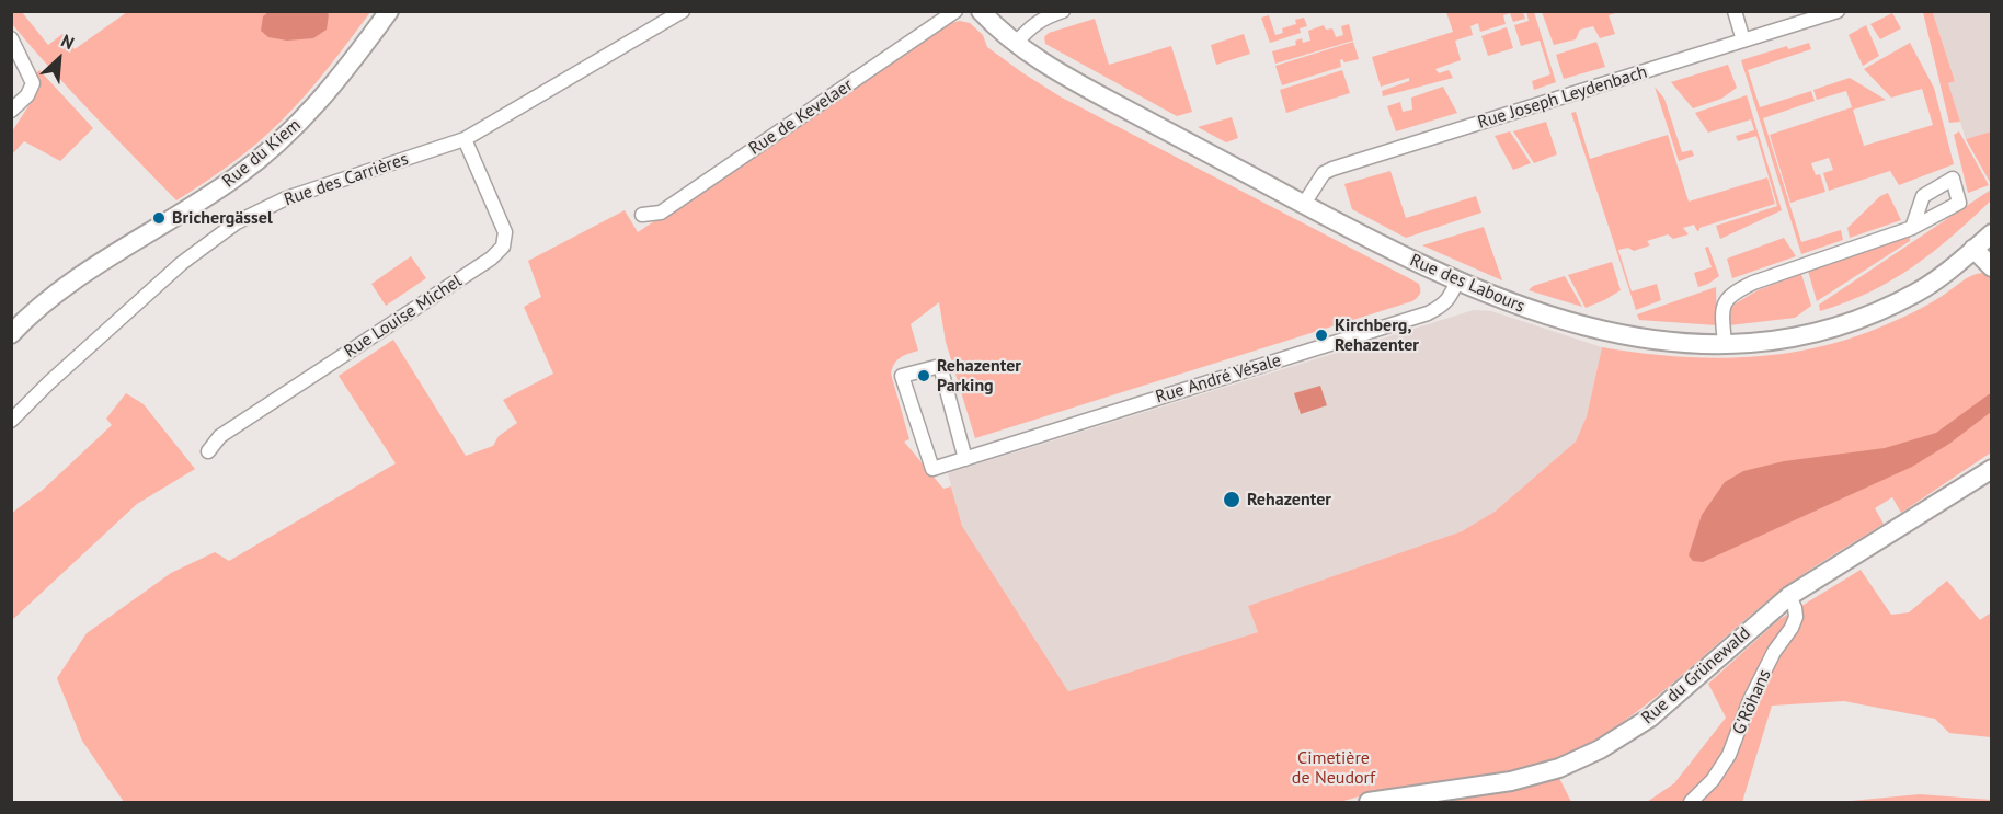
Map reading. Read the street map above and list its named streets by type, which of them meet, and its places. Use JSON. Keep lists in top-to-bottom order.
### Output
{
  "streets": {
    "main road": ["Rue du Kiem", "Rue des Labours", "Rue du Grünewald"],
    "street": [
      "Rue Joseph Leydenbach",
      "Rue de Kevelaer",
      "Rue des Carrières",
      "Rue Louise Michel",
      "Rue André Vésale",
      "G'Röhans"
    ]
  },
  "crossings": [
    ["Rue Joseph Leydenbach", "Rue des Labours"],
    ["Rue des Carrières", "Rue Louise Michel"],
    ["Rue des Labours", "Rue André Vésale"],
    ["Rue du Grünewald", "G'Röhans"]
  ],
  "parks": ["Cimetière de Neudorf"],
  "places": [
    "Brichergässel",
    "Kirchberg, Rehazenter",
    "Rehazenter Parking",
    "Rehazenter"
  ],
  "north": "top right"
}
